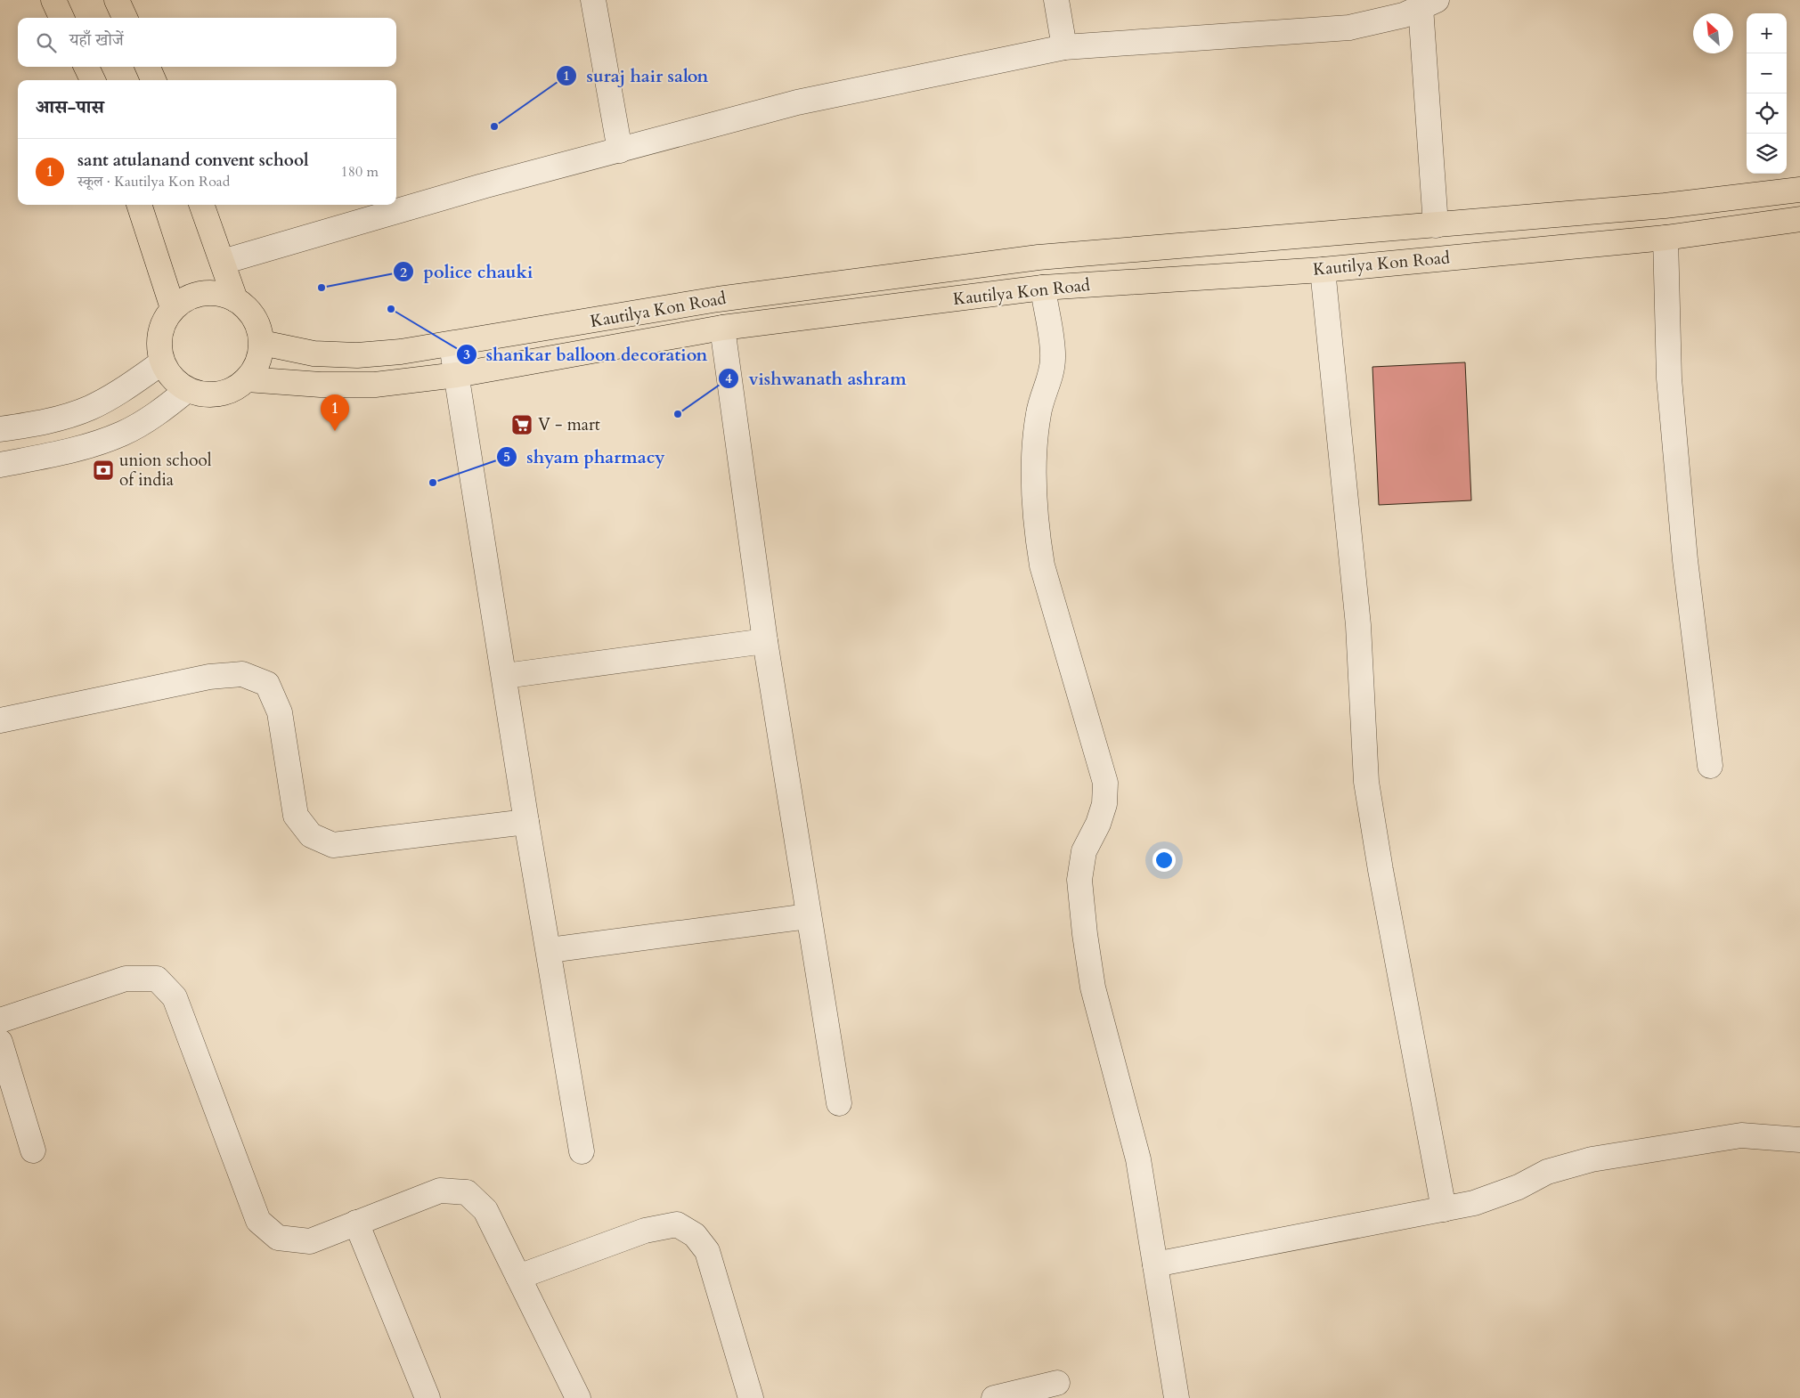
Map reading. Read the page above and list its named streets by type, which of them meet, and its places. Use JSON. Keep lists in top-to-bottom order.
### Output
{
  "streets": {
    "highway": ["Kautilya Kon Road"]
  },
  "places": {
    "other": [
      "suraj hair salon",
      "police chauki",
      "shankar balloon decoration",
      "vishwanath ashram",
      "shyam pharmacy"
    ],
    "supermarket": ["V - mart"],
    "bank": ["union school of india"]
  },
  "north": "top left",
  "page": {
    "map_buttons": ["+", "−"],
    "search": "यहाँ खोजें",
    "heading": "आस-पास",
    "list": [
      {
        "mark": "1",
        "name": "sant atulanand convent school",
        "note": "स्कूल · Kautilya Kon Road",
        "value": "180 m"
      }
    ],
    "pins": "1"
  }
}
